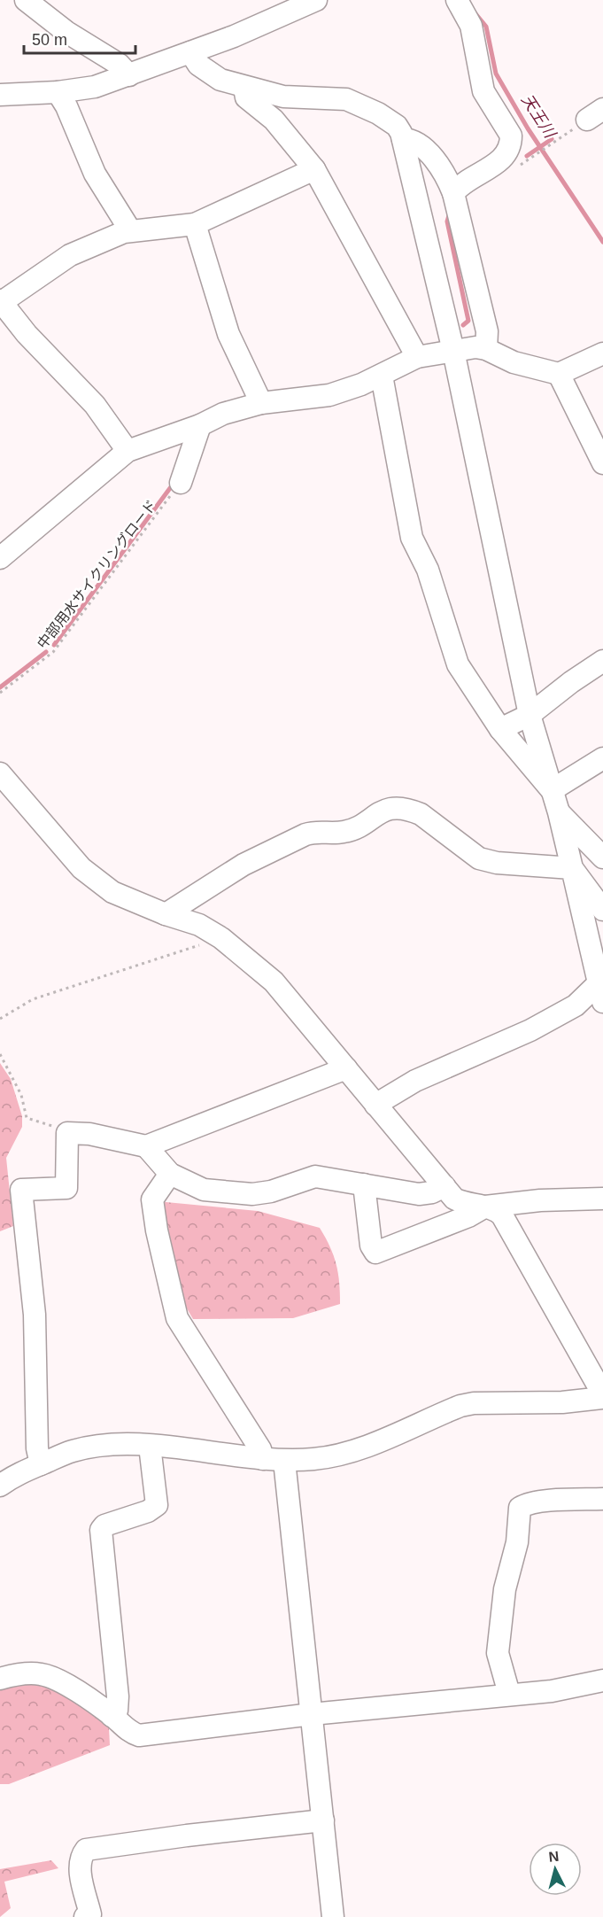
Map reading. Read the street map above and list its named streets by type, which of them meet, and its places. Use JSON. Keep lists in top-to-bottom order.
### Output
{
  "streets": {
    "path": ["中部用水サイクリングロード"]
  },
  "water": ["天王川"],
  "scale_bar": "50 m",
  "north": "top"
}
